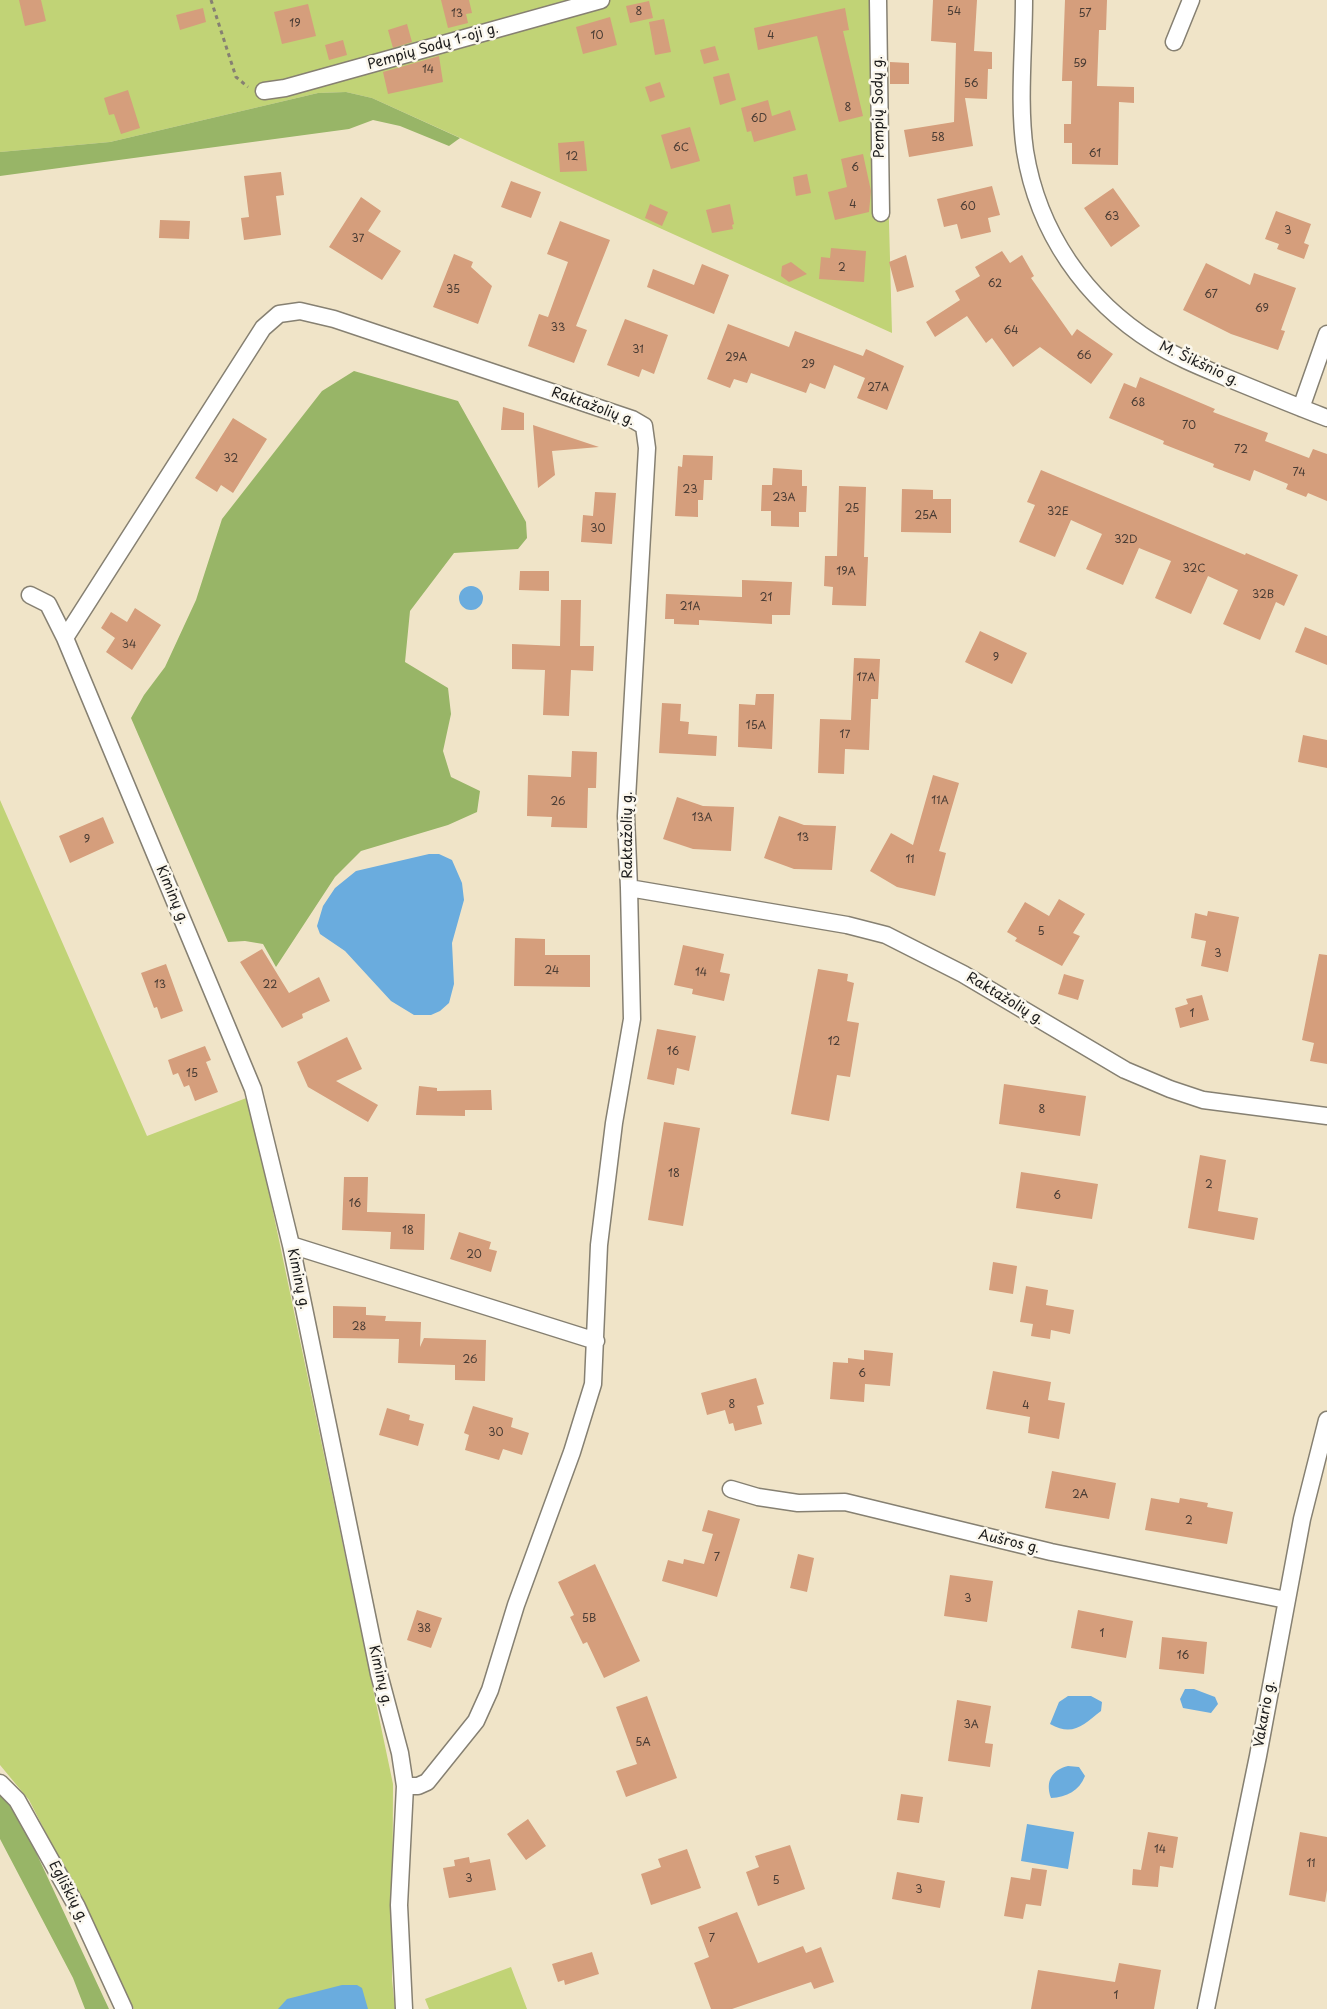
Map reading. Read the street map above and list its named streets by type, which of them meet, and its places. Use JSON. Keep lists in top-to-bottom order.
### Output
{
  "streets": {
    "street": [
      "Pempių Sodų 1-oji g.",
      "Pempių Sodų g.",
      "M. Šikšnio g.",
      "Raktažolių g.",
      "Kiminų g.",
      "Aušros g.",
      "Vakario g.",
      "Egliškių g."
    ]
  },
  "crossings": [
    ["Raktažolių g.", "Kiminų g."],
    ["Aušros g.", "Vakario g."]
  ],
  "house_numbers": [
    "8",
    "54",
    "13",
    "57",
    "19",
    "10",
    "4",
    "59",
    "14",
    "56",
    "8",
    "6D",
    "58",
    "6C",
    "61",
    "12",
    "6",
    "4",
    "60",
    "63",
    "3",
    "37",
    "2",
    "62",
    "35",
    "67",
    "69",
    "33",
    "64",
    "31",
    "66",
    "29A",
    "29",
    "27A",
    "68",
    "70",
    "72",
    "32",
    "74",
    "23",
    "23A",
    "25",
    "32E",
    "25A",
    "30",
    "32D",
    "32C",
    "19A",
    "32B",
    "21",
    "21A",
    "34",
    "9",
    "17A",
    "15A",
    "17",
    "11A",
    "26",
    "13A",
    "13",
    "9",
    "11",
    "5",
    "3",
    "24",
    "14",
    "13",
    "22",
    "1",
    "12",
    "16",
    "15",
    "8",
    "18",
    "2",
    "6",
    "16",
    "18",
    "20",
    "28",
    "26",
    "6",
    "8",
    "4",
    "30",
    "2A",
    "2",
    "7",
    "3",
    "5B",
    "38",
    "1",
    "16",
    "3A",
    "5A",
    "14",
    "11",
    "3",
    "5",
    "3",
    "7",
    "1"
  ]
}
